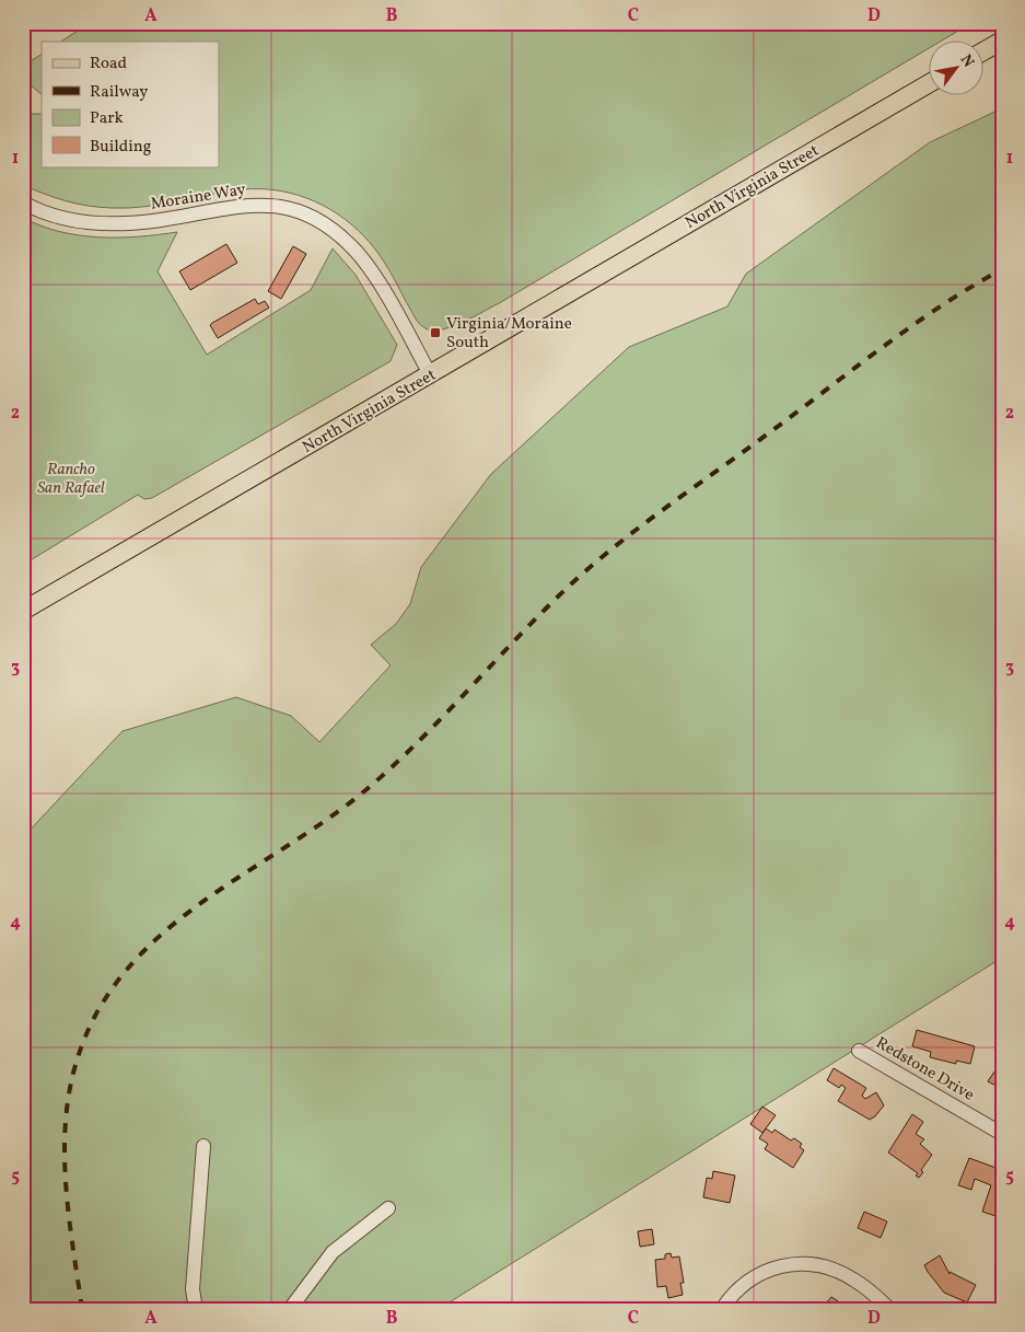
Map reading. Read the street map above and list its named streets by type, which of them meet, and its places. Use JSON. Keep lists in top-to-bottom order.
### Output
{
  "streets": {
    "main road": ["North Virginia Street"],
    "street": ["Moraine Way", "Redstone Drive"]
  },
  "crossings": [
    ["North Virginia Street", "Moraine Way"]
  ],
  "parks": ["Rancho San Rafael"],
  "places": {
    "transit": ["Virginia/Moraine South"]
  },
  "legend": [
    "Road",
    "Railway",
    "Park",
    "Building"
  ],
  "north": "top right",
  "grid": {
    "columns": [
      "A",
      "B",
      "C",
      "D"
    ],
    "rows": [
      "1",
      "2",
      "3",
      "4",
      "5"
    ]
  }
}
